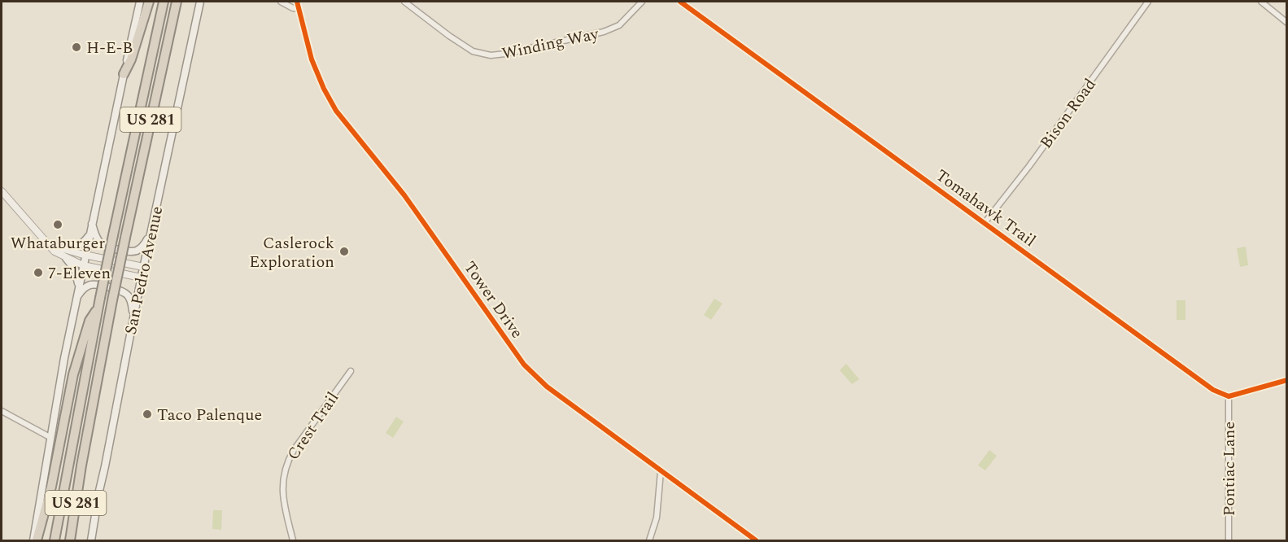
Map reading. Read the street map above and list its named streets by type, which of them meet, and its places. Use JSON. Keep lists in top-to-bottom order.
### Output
{
  "streets": {
    "highway": ["US 281"],
    "main road": ["San Pedro Avenue"],
    "street": [
      "Winding Way",
      "Bison Road",
      "Tomahawk Trail",
      "Tower Drive",
      "Crest Trail",
      "Pontiac Lane"
    ]
  },
  "crossings": [
    ["Bison Road", "Tomahawk Trail"],
    ["Tomahawk Trail", "Pontiac Lane"]
  ],
  "places": [
    "H-E-B",
    "Whataburger",
    "Caslerock Exploration",
    "7-Eleven",
    "Taco Palenque"
  ]
}
